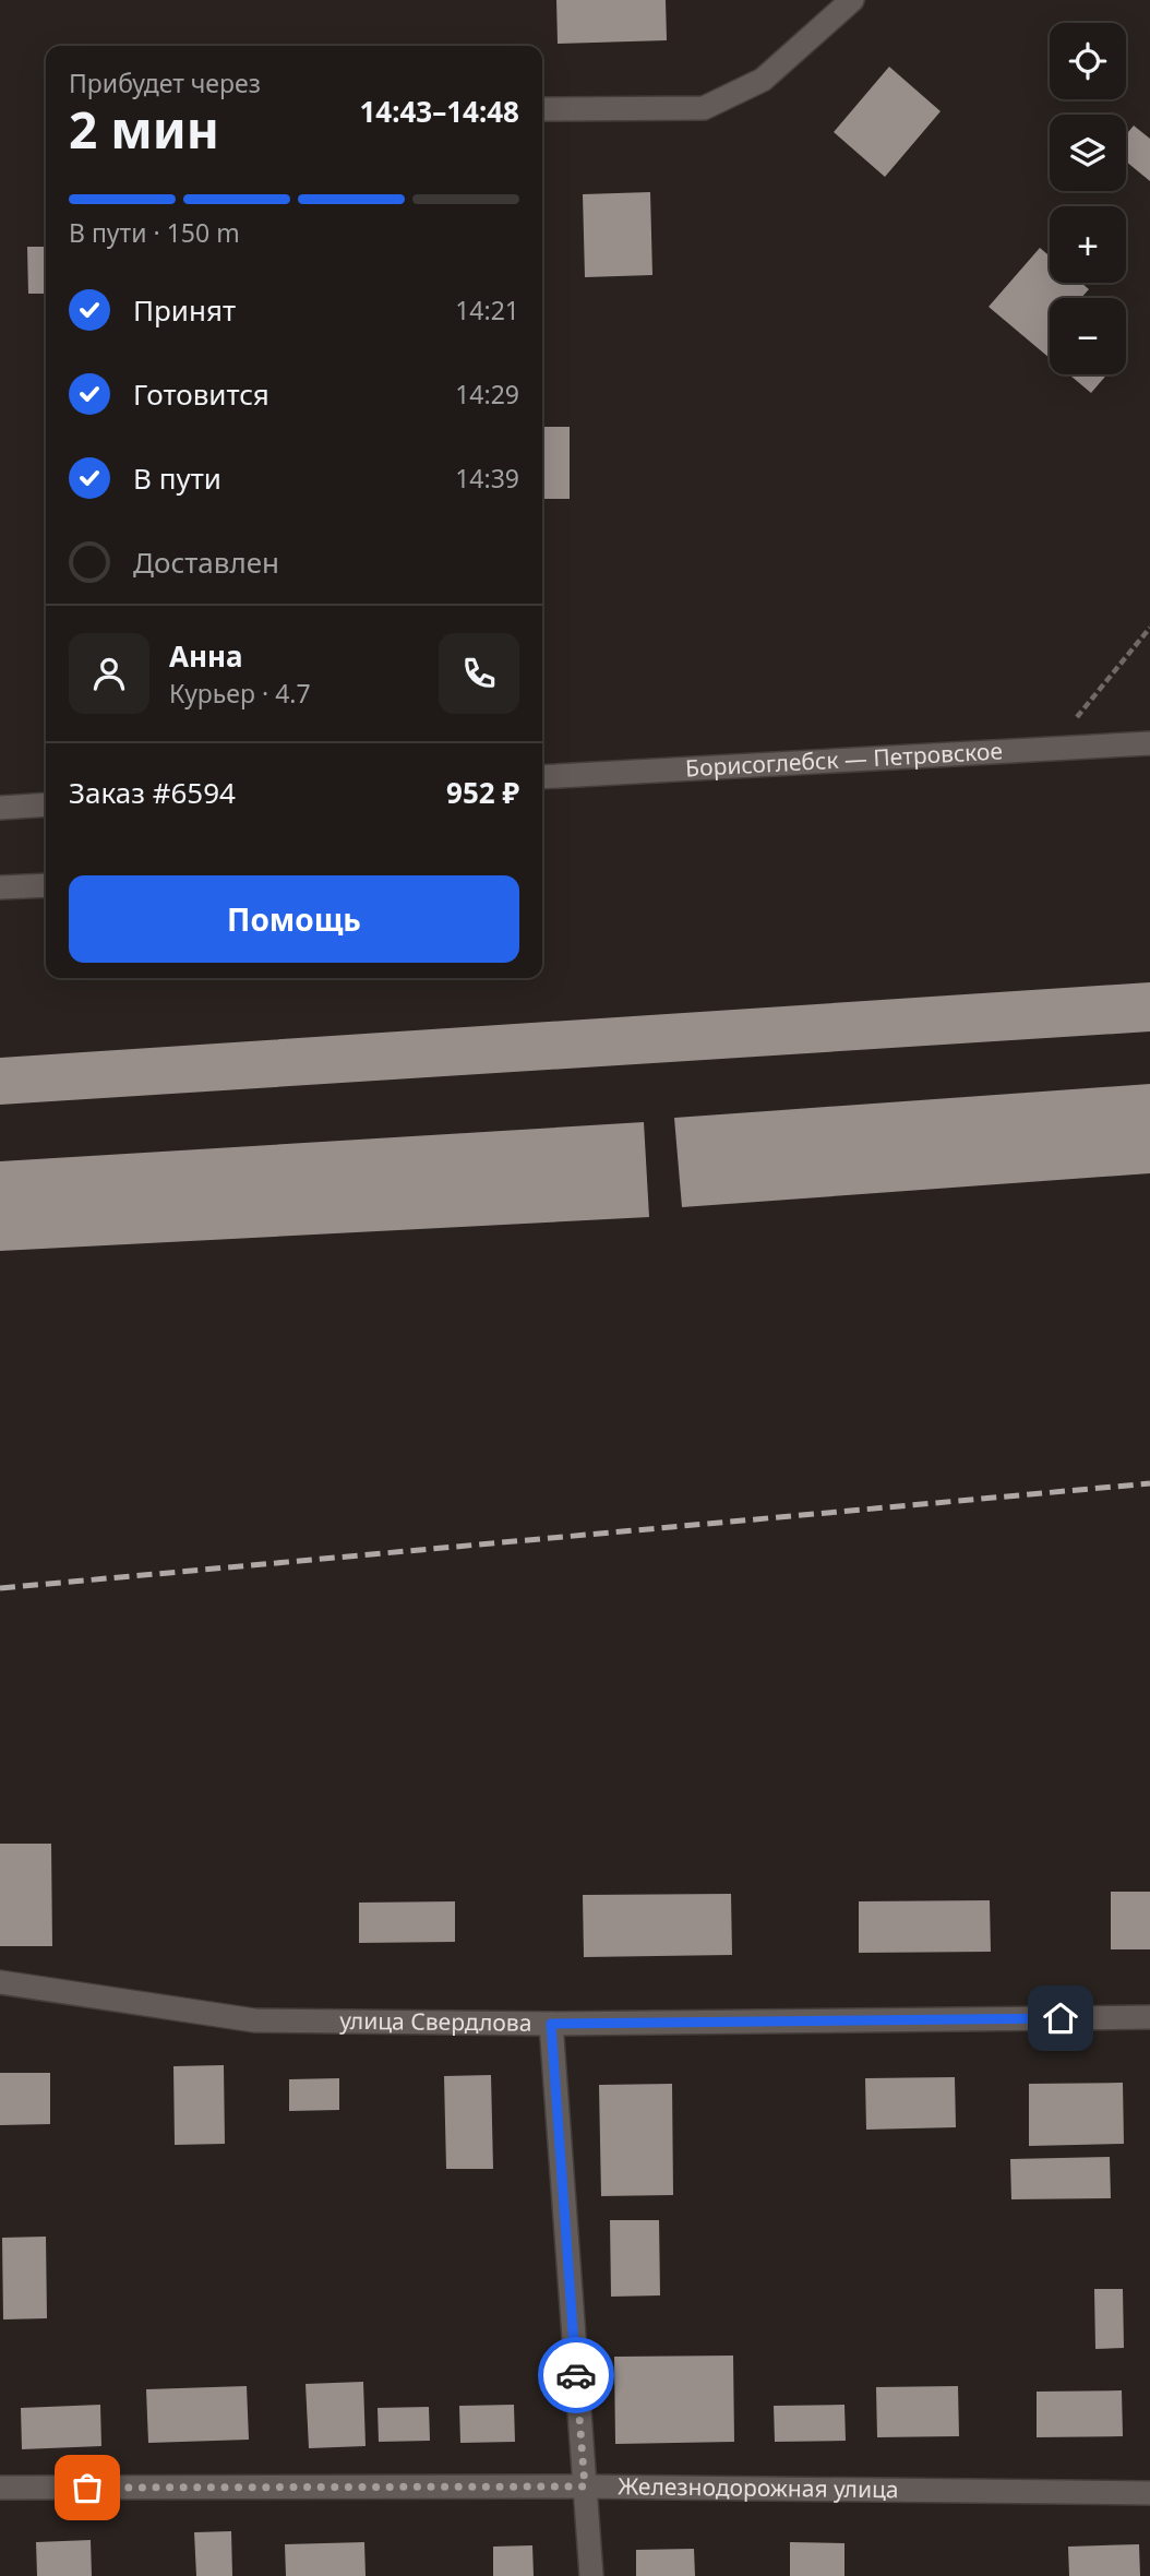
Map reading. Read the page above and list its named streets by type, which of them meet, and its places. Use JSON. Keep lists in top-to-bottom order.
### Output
{
  "streets": {
    "street": ["Борисоглебск — Петровское", "улица Свердлова", "Железнодорожная улица"]
  },
  "page": {
    "map_buttons": ["+", "−"],
    "heading": ["2 мин", "Прибудет через", "14:43–14:48"],
    "panel": [
      "Анна",
      "Курьер · 4.7",
      "Заказ #6594",
      "952 ₽"
    ],
    "bar": "В пути · 150 m",
    "list": [
      ["Принят", "14:21"],
      ["Готовится", "14:29"],
      ["В пути", "14:39"],
      "Доставлен"
    ],
    "buttons": "Помощь"
  }
}
